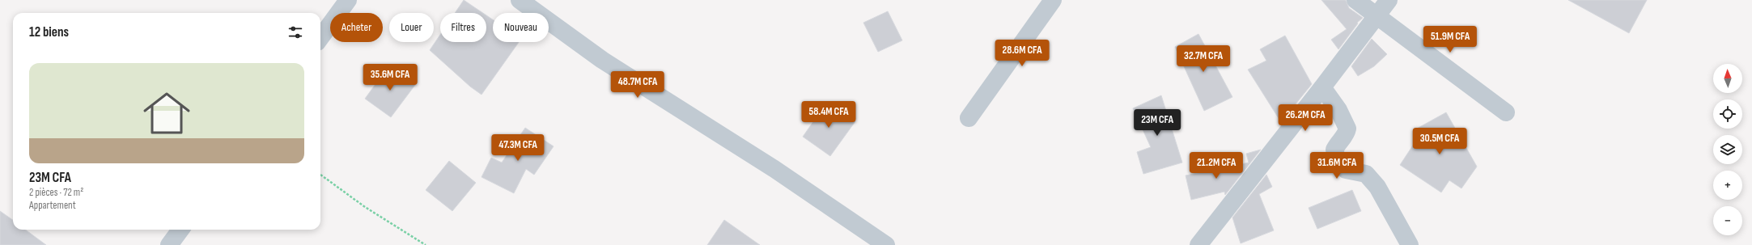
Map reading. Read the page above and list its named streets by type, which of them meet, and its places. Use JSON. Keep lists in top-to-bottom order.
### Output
{
  "north": "top",
  "page": {
    "chip": [
      "Acheter",
      "Louer",
      "Filtres",
      "Nouveau"
    ],
    "heading": "12 biens",
    "price": [
      "51.9M CFA",
      "28.6M CFA",
      "32.7M CFA",
      "35.6M CFA",
      "48.7M CFA",
      "58.4M CFA",
      "26.2M CFA",
      "23M CFA",
      "30.5M CFA",
      "47.3M CFA",
      "21.2M CFA",
      "31.6M CFA"
    ],
    "list": [
      {
        "name": "23M CFA",
        "note": "2 pièces · 72 m² · Appartement"
      }
    ],
    "map_buttons": ["+", "−"]
  }
}
